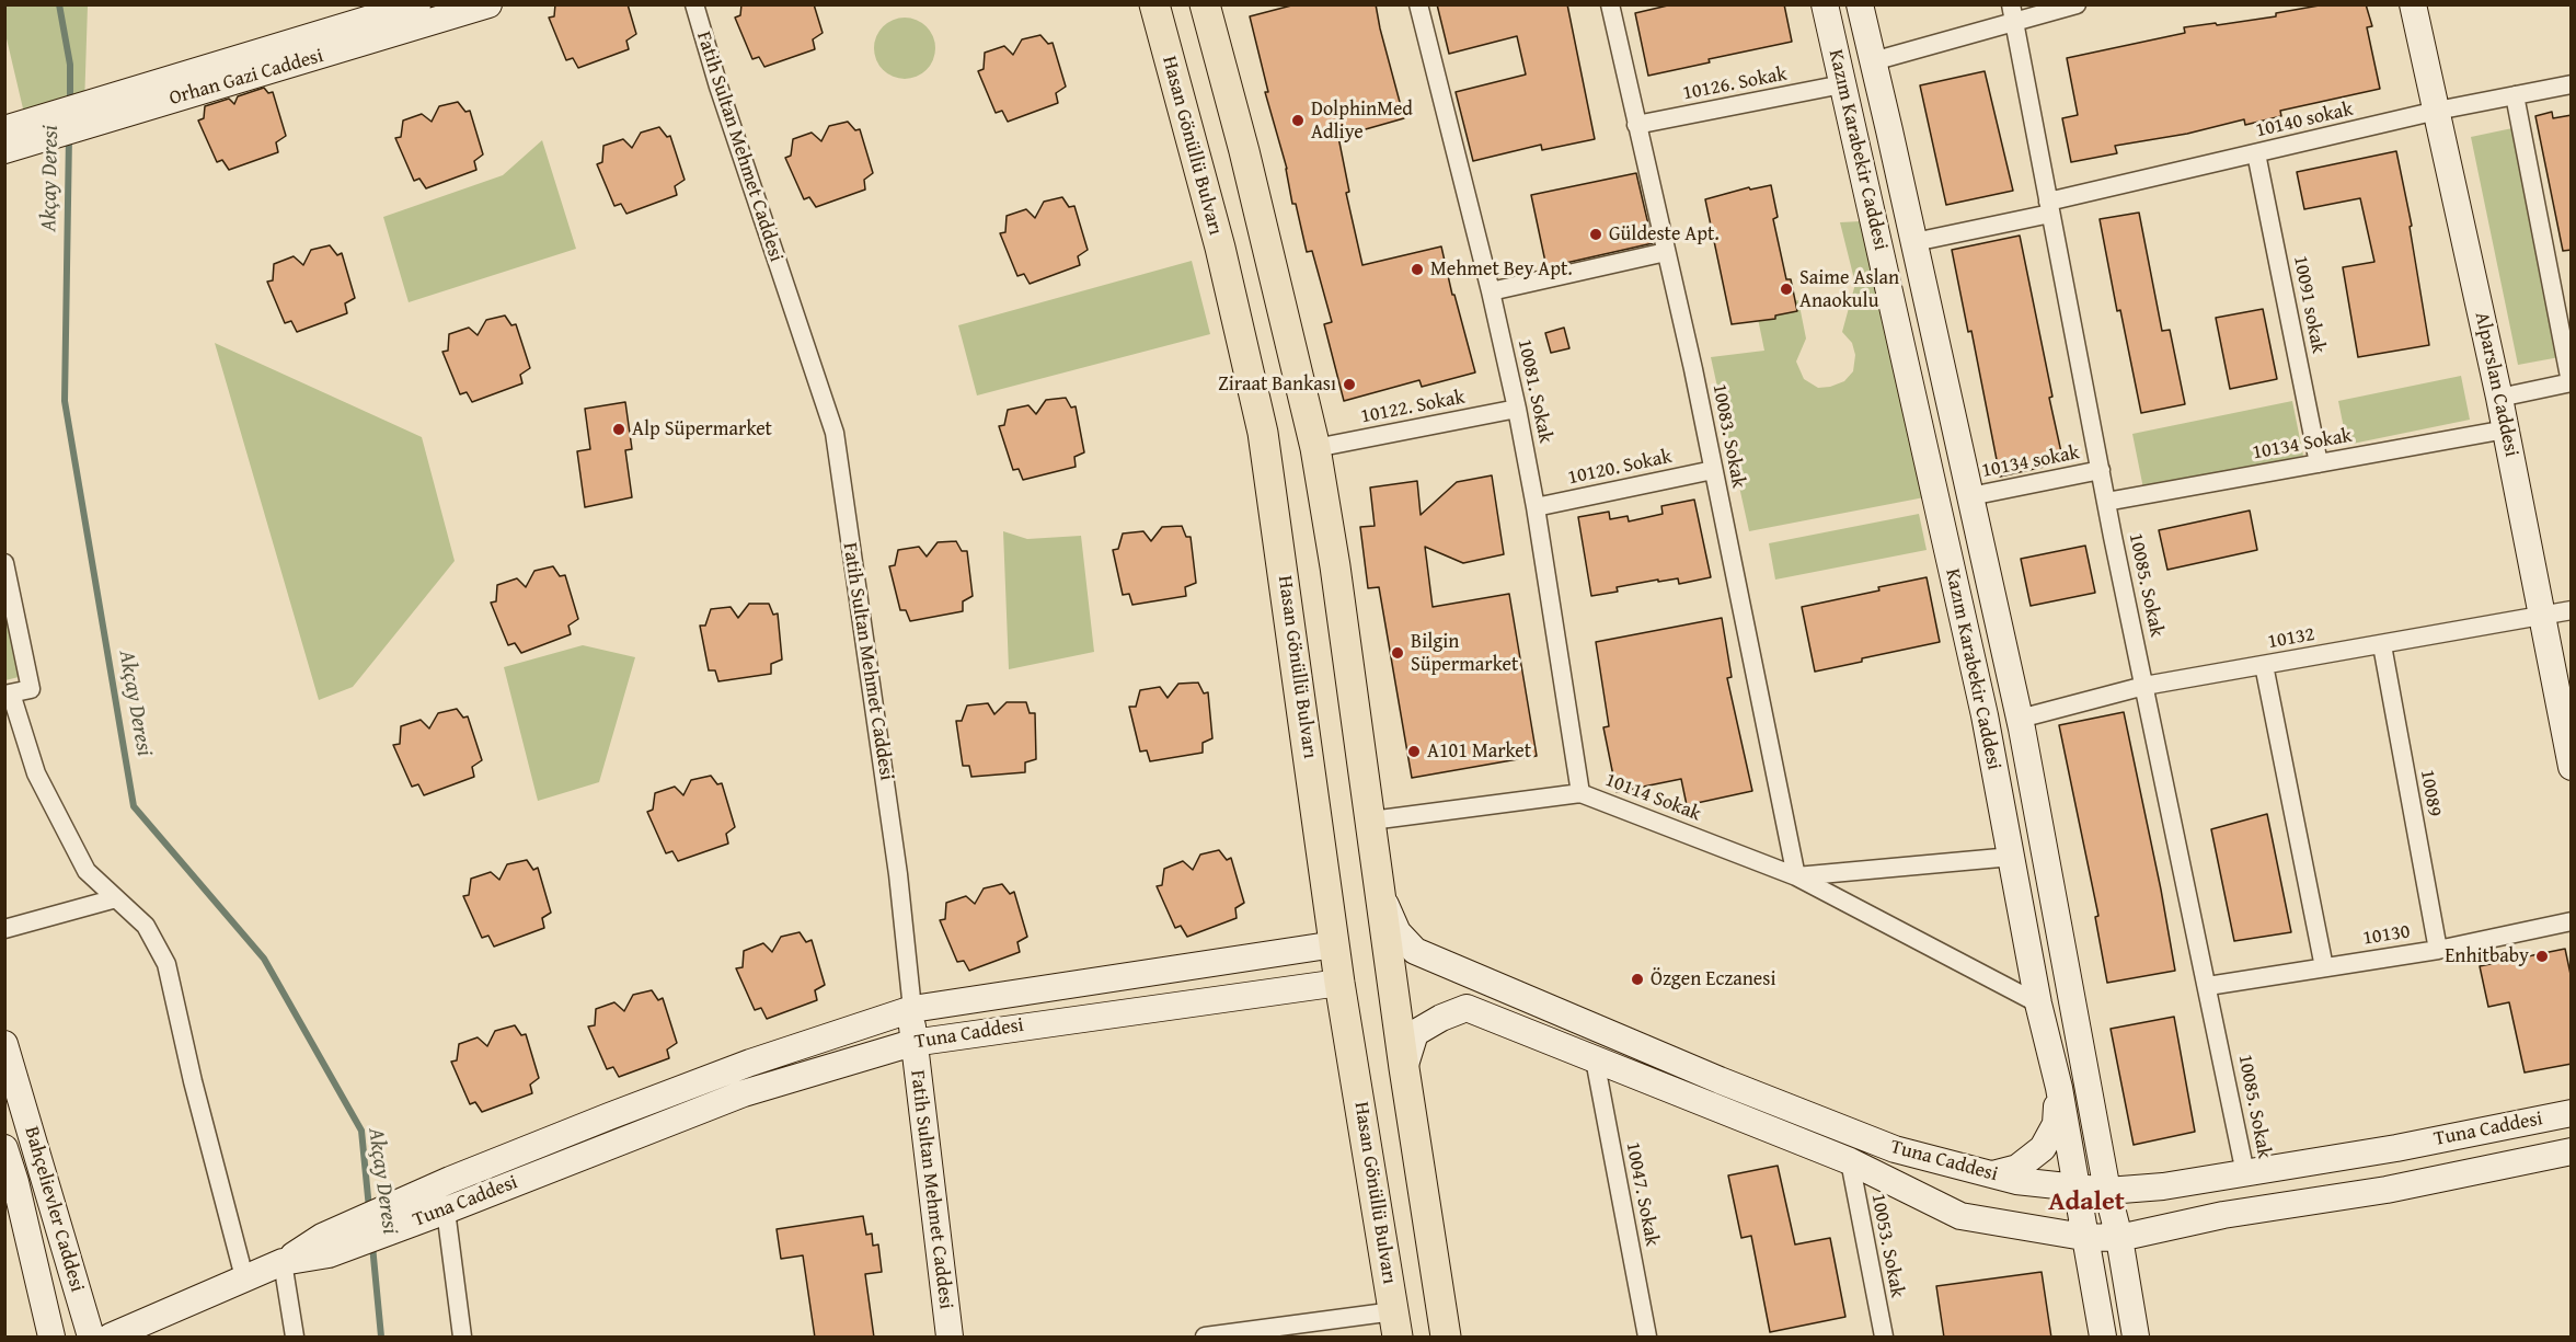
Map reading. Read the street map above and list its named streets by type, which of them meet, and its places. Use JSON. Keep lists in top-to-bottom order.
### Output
{
  "streets": {
    "main road": ["Hasan Gönüllü Bulvarı"],
    "street": [
      "Orhan Gazi Caddesi",
      "10126. Sokak",
      "10140 sokak",
      "Fatih Sultan Mehmet Caddesi",
      "Kazım Karabekir Caddesi",
      "10091 sokak",
      "Alparslan Caddesi",
      "10081. Sokak",
      "10122. Sokak",
      "10083. Sokak",
      "10134 Sokak",
      "10134 sokak",
      "10120. Sokak",
      "10085. Sokak",
      "10132",
      "10089",
      "10114 Sokak",
      "10130",
      "Tuna Caddesi",
      "10047. Sokak",
      "Bahçelievler Caddesi",
      "10053. Sokak"
    ]
  },
  "crossings": [
    ["10126. Sokak", "Kazım Karabekir Caddesi"],
    ["10126. Sokak", "10083. Sokak"],
    ["10140 sokak", "Kazım Karabekir Caddesi"],
    ["10140 sokak", "10091 sokak"],
    ["10140 sokak", "Alparslan Caddesi"],
    ["10140 sokak", "10085. Sokak"],
    ["Hasan Gönüllü Bulvarı", "Tuna Caddesi"],
    ["Fatih Sultan Mehmet Caddesi", "Tuna Caddesi"],
    ["Kazım Karabekir Caddesi", "10134 sokak"],
    ["Kazım Karabekir Caddesi", "10132"],
    ["Kazım Karabekir Caddesi", "10114 Sokak"],
    ["Kazım Karabekir Caddesi", "Tuna Caddesi"],
    ["10091 sokak", "10134 Sokak"],
    ["Alparslan Caddesi", "10134 Sokak"],
    ["Alparslan Caddesi", "10132"],
    ["10081. Sokak", "10122. Sokak"],
    ["10081. Sokak", "10120. Sokak"],
    ["10081. Sokak", "10114 Sokak"],
    ["10083. Sokak", "10120. Sokak"],
    ["10083. Sokak", "10114 Sokak"],
    ["10134 Sokak", "10085. Sokak"],
    ["10134 sokak", "10085. Sokak"],
    ["10085. Sokak", "10132"],
    ["10085. Sokak", "10130"],
    ["10085. Sokak", "Tuna Caddesi"],
    ["10132", "10089"],
    ["10089", "10130"],
    ["Tuna Caddesi", "10047. Sokak"],
    ["Tuna Caddesi", "10053. Sokak"]
  ],
  "districts": ["Adalet"],
  "water": ["Akçay Deresi"],
  "places": [
    "DolphinMed Adliye",
    "Güldeste Apt.",
    "Mehmet Bey Apt.",
    "Saime Aslan Anaokulu",
    "Ziraat Bankası",
    "Alp Süpermarket",
    "Bilgin Süpermarket",
    "A101 Market",
    "Enhitbaby",
    "Özgen Eczanesi"
  ]
}
